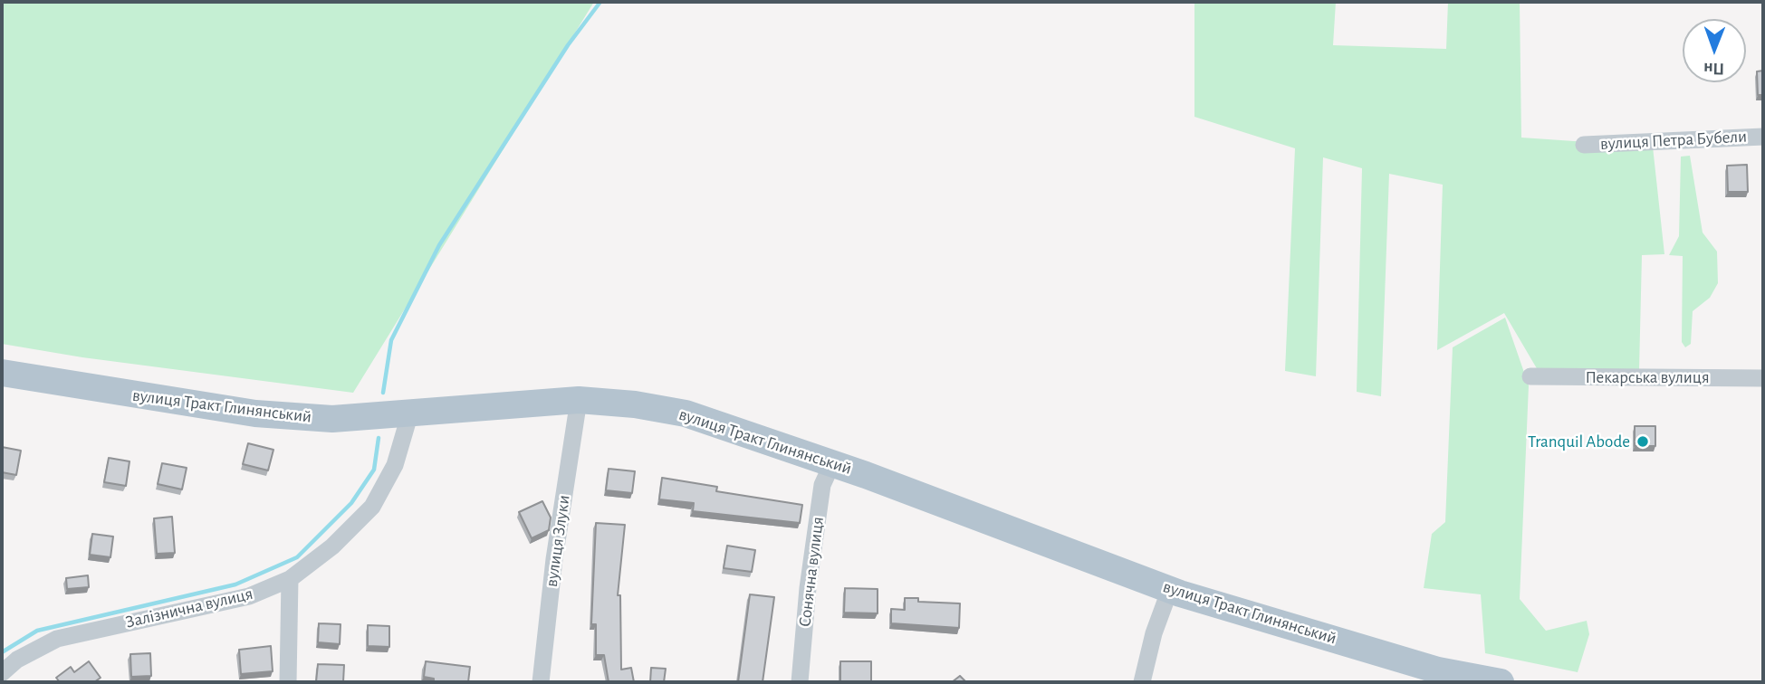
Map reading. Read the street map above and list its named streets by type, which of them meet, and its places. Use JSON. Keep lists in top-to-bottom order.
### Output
{
  "streets": {
    "main road": ["вулиця Тракт Глинянський"],
    "street": [
      "вулиця Петра Бубели",
      "Пекарська вулиця",
      "вулиця Злуки",
      "Сонячна вулиця",
      "Залізнична вулиця"
    ]
  },
  "crossings": [
    ["вулиця Тракт Глинянський", "вулиця Злуки"],
    ["вулиця Тракт Глинянський", "Сонячна вулиця"],
    ["вулиця Тракт Глинянський", "Залізнична вулиця"]
  ],
  "places": ["Tranquil Abode"],
  "north": "bottom"
}
